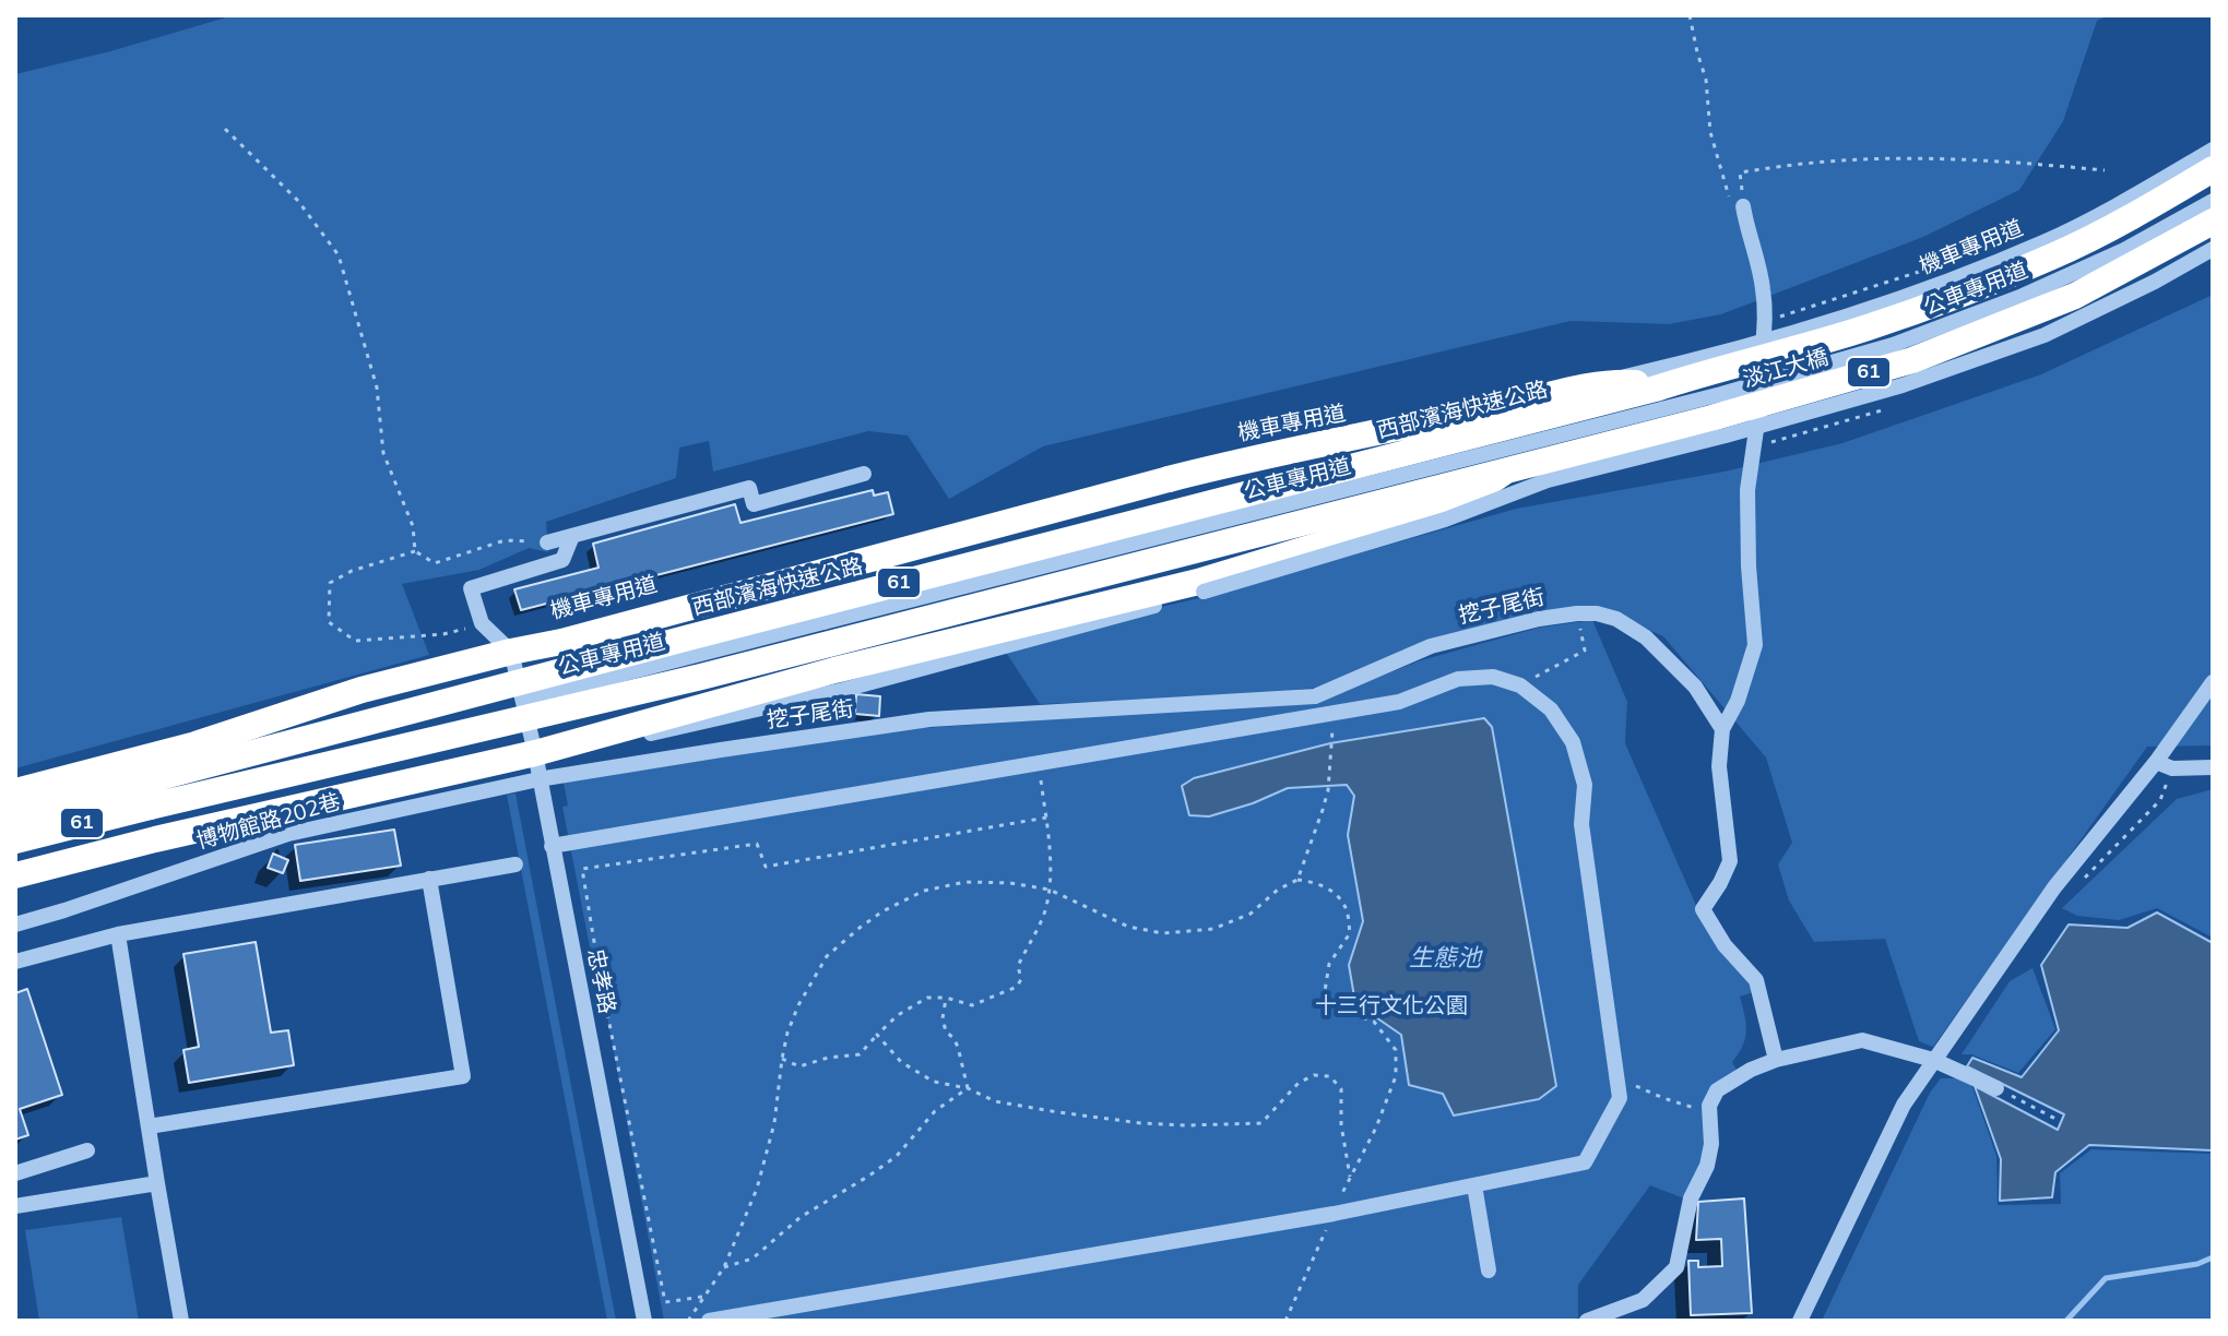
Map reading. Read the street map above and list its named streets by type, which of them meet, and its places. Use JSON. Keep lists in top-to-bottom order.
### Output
{
  "streets": {
    "highway": ["淡江大橋", "61", "西部濱海快速公路"],
    "street": [
      "機車專用道",
      "公車專用道",
      "挖子尾街",
      "博物館路202巷",
      "忠孝路"
    ]
  },
  "crossings": [
    ["公車專用道", "忠孝路"],
    ["淡江大橋", "61"],
    ["淡江大橋", "西部濱海快速公路"],
    ["挖子尾街", "博物館路202巷"],
    ["挖子尾街", "忠孝路"],
    ["博物館路202巷", "忠孝路"]
  ],
  "water": ["生態池"],
  "parks": ["十三行文化公園"]
}
